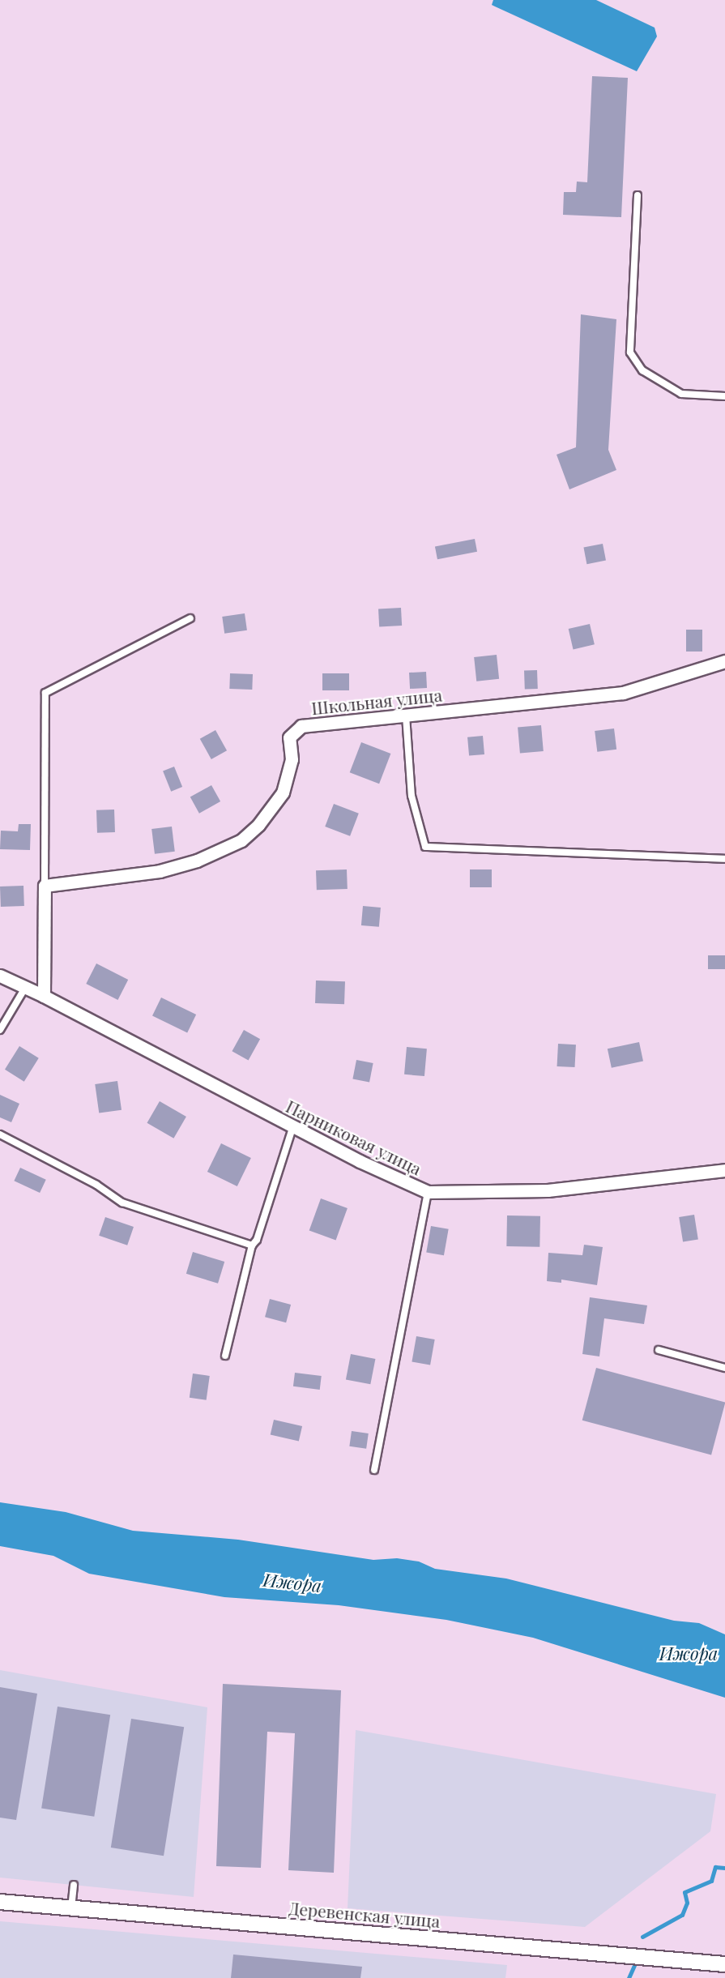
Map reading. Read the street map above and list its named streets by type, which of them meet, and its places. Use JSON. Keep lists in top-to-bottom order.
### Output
{
  "streets": {
    "street": ["Школьная улица", "Парниковая улица", "Деревенская улица"]
  },
  "water": ["Ижора"]
}
